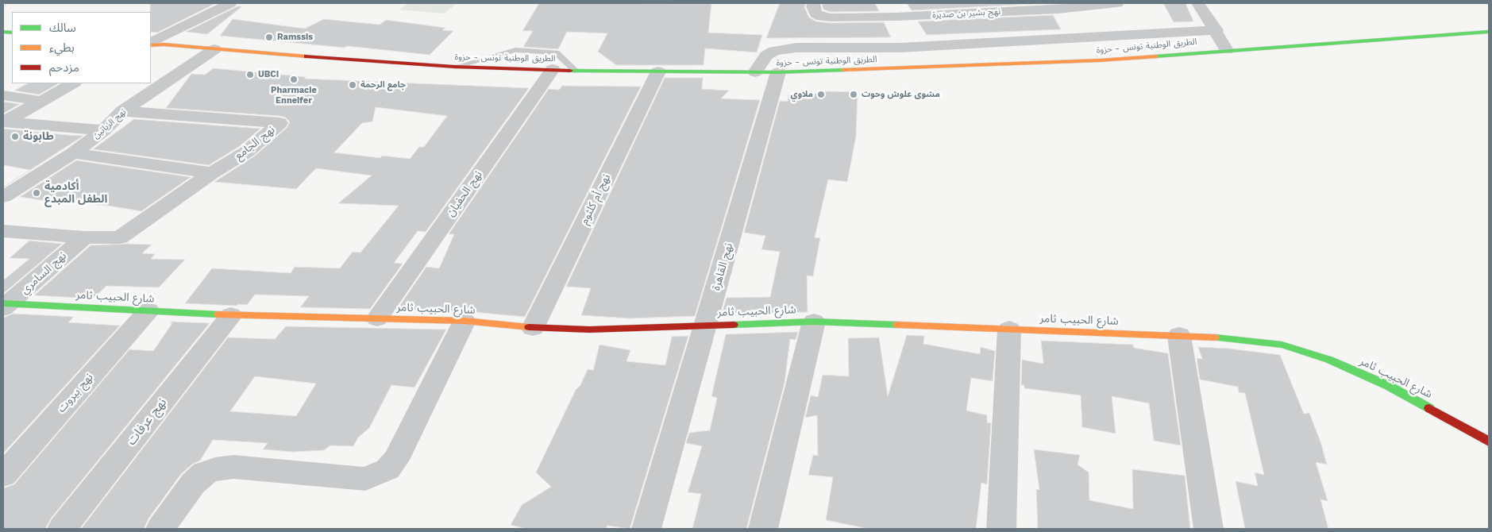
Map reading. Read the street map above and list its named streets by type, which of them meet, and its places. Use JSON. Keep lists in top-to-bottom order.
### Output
{
  "streets": {
    "main road": ["الطريق الوطنية تونس - حزوة", "شارع الحبيب ثامر"],
    "street": [
      "نهج بشير بن صديرة",
      "نهج الزياتين",
      "نهج الجامع",
      "نهج الحفيان",
      "نهج أم كلثوم",
      "نهج القاهرة",
      "نهج السامري",
      "نهج بيروت",
      "نهج عرفات"
    ]
  },
  "crossings": [
    ["الطريق الوطنية تونس - حزوة", "نهج الزياتين"],
    ["الطريق الوطنية تونس - حزوة", "نهج الحفيان"],
    ["الطريق الوطنية تونس - حزوة", "نهج أم كلثوم"],
    ["الطريق الوطنية تونس - حزوة", "نهج القاهرة"],
    ["نهج الزياتين", "نهج الجامع"],
    ["نهج الجامع", "نهج السامري"],
    ["نهج الحفيان", "شارع الحبيب ثامر"],
    ["نهج أم كلثوم", "شارع الحبيب ثامر"],
    ["نهج القاهرة", "شارع الحبيب ثامر"],
    ["نهج السامري", "شارع الحبيب ثامر"],
    ["شارع الحبيب ثامر", "نهج بيروت"],
    ["شارع الحبيب ثامر", "نهج عرفات"]
  ],
  "places": [
    "Ramssis",
    "UBCI",
    "Pharmacie Enneifer",
    "جامع الرحمة",
    "ملاوي",
    "مشوى علوش وحوت",
    "طابونة",
    "أكادمية الطفل المبدع"
  ],
  "legend": ["سالك", "بطيء", "مزدحم"]
}
